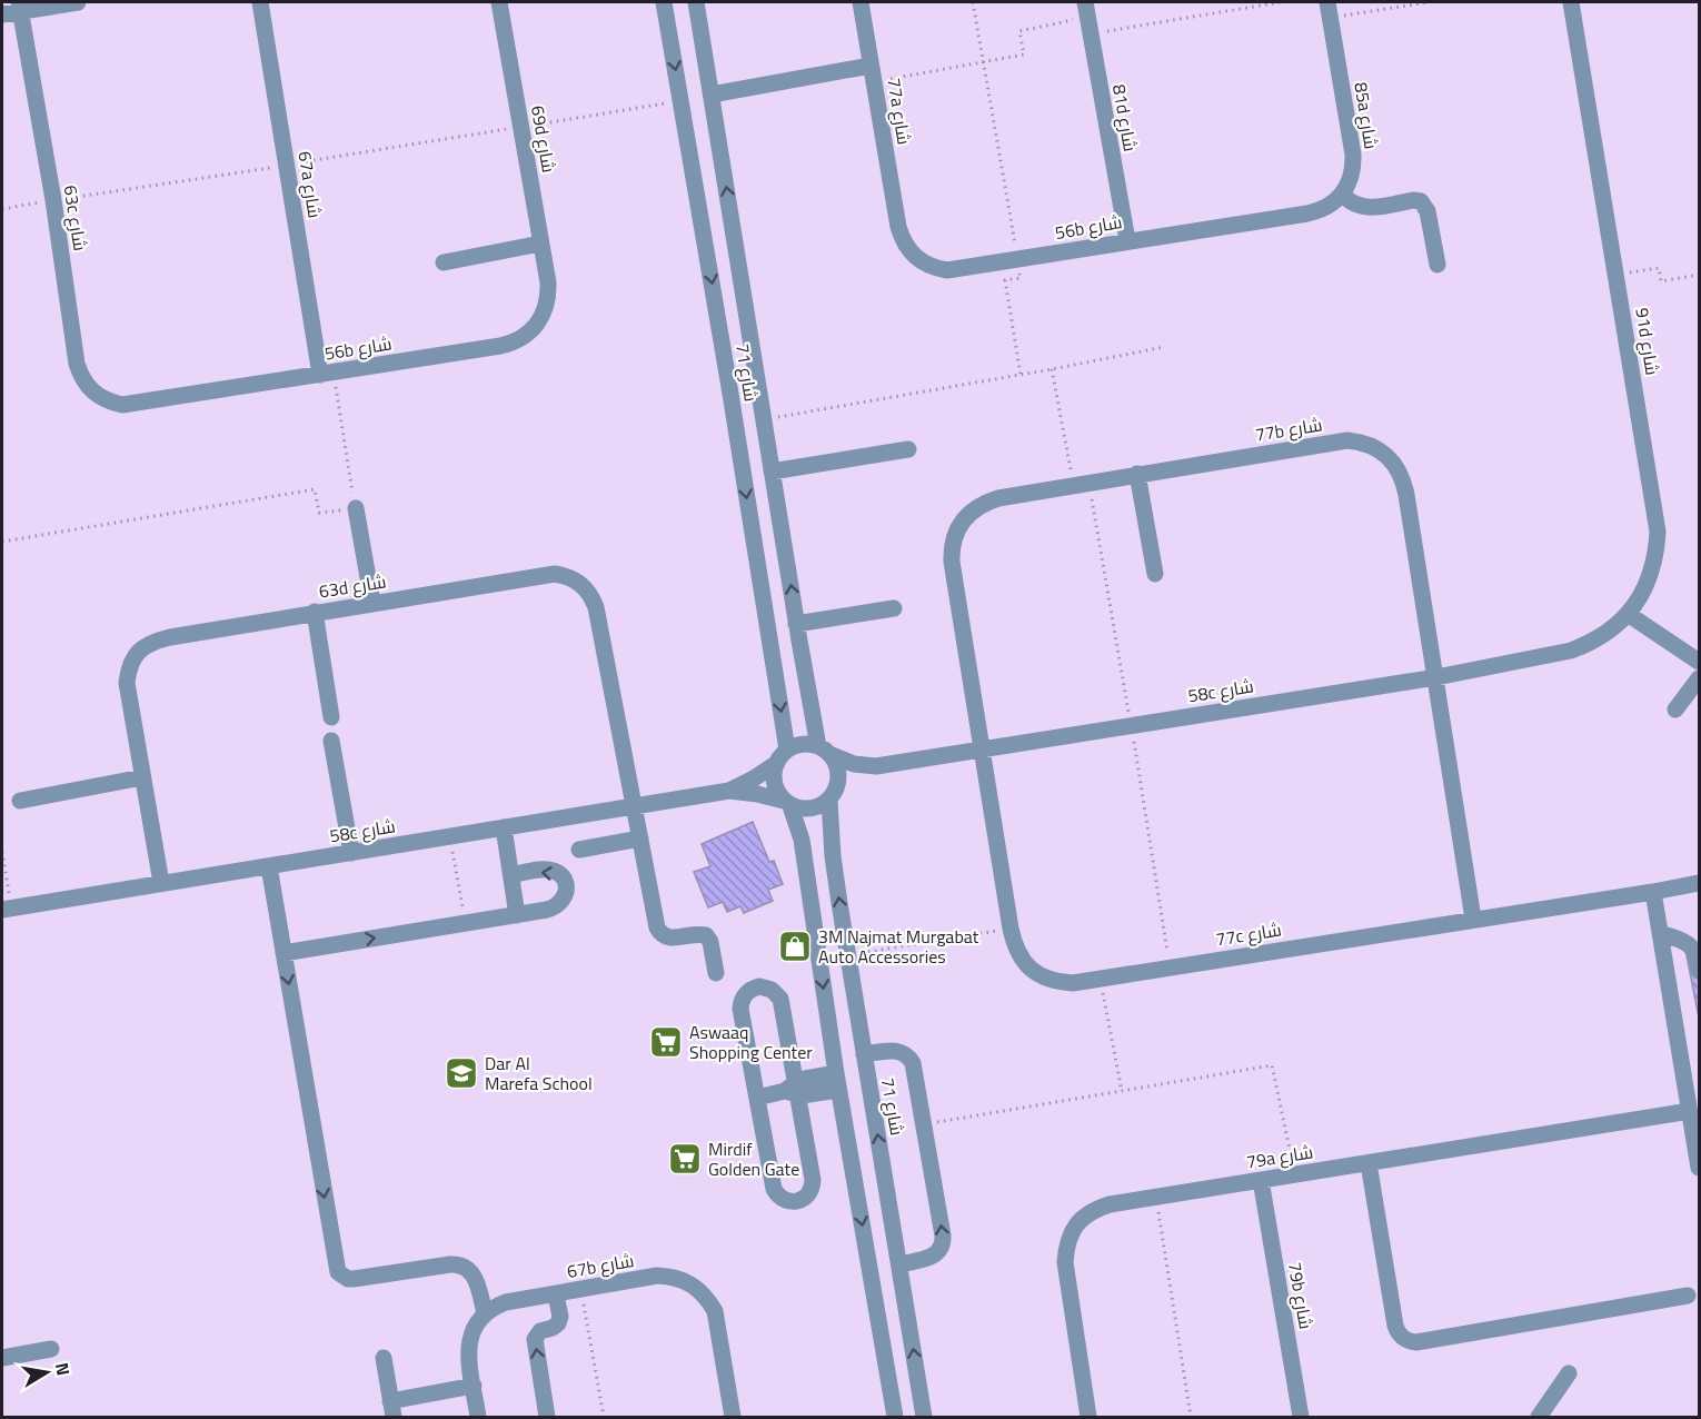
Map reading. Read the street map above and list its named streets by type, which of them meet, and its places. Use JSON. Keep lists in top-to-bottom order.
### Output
{
  "streets": {
    "street": [
      "77a شارع",
      "85a شارع",
      "81d شارع",
      "69d شارع",
      "67a شارع",
      "63c شارع",
      "56b شارع",
      "91d شارع",
      "شارع 71",
      "77b شارع",
      "63d شارع",
      "58c شارع",
      "77c شارع",
      "79a شارع",
      "67b شارع",
      "79b شارع"
    ]
  },
  "crossings": [
    ["77a شارع", "56b شارع"],
    ["85a شارع", "56b شارع"],
    ["81d شارع", "56b شارع"],
    ["69d شارع", "56b شارع"],
    ["67a شارع", "56b شارع"],
    ["63c شارع", "56b شارع"],
    ["91d شارع", "58c شارع"],
    ["شارع 71", "58c شارع"],
    ["77b شارع", "58c شارع"],
    ["77b شارع", "77c شارع"],
    ["63d شارع", "58c شارع"],
    ["58c شارع", "77c شارع"],
    ["79a شارع", "79b شارع"]
  ],
  "places": {
    "shop": ["3M Najmat Murgabat Auto Accessories"],
    "supermarket": ["Aswaaq Shopping Center", "Mirdif Golden Gate"],
    "school or university": ["Dar Al Marefa School"]
  },
  "north": "right"
}
